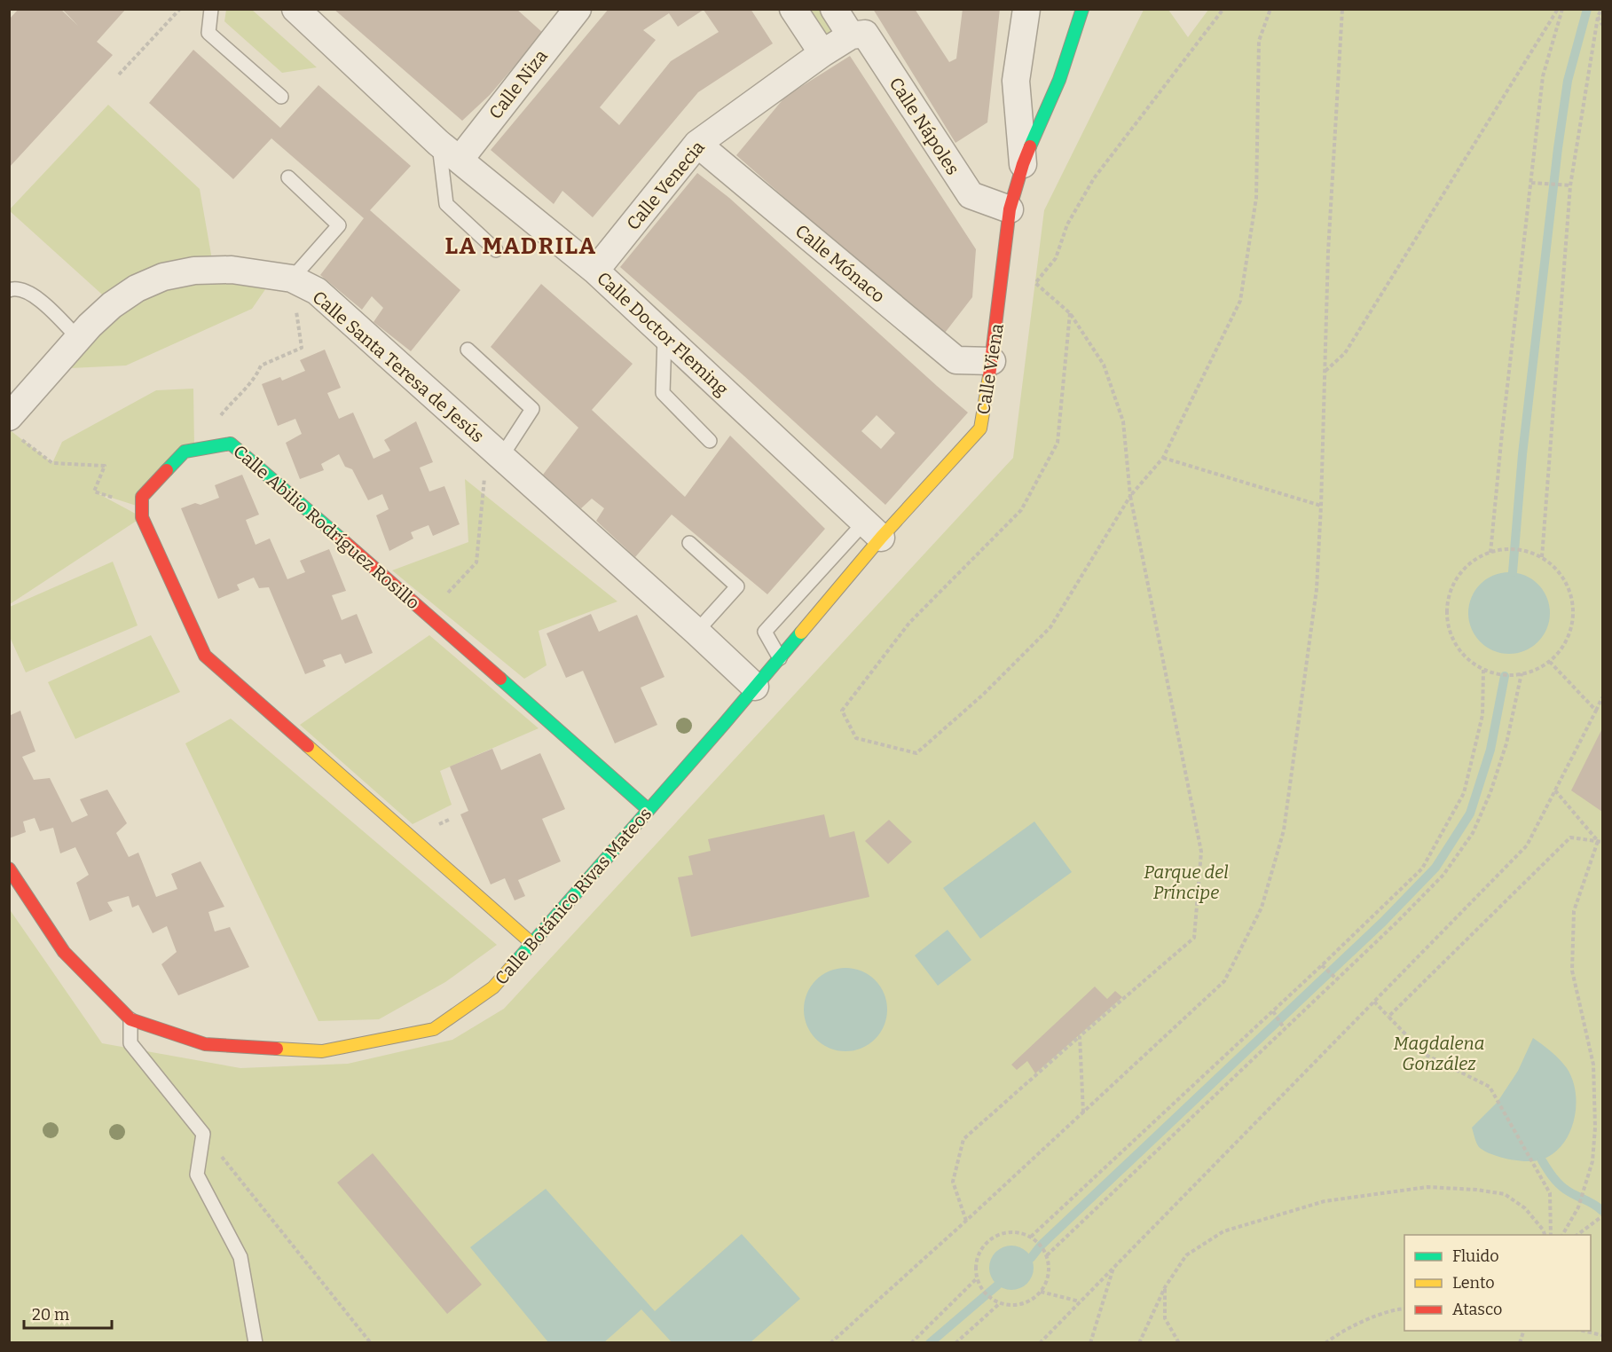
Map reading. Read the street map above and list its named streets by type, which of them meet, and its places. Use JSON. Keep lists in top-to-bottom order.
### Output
{
  "streets": {
    "street": [
      "Calle Niza",
      "Calle Nápoles",
      "Calle Venecia",
      "Calle Mónaco",
      "Calle Doctor Fleming",
      "Calle Santa Teresa de Jesús",
      "Calle Viena",
      "Calle Abilio Rodríguez Rosillo",
      "Calle Botánico Rivas Mateos"
    ]
  },
  "crossings": [
    ["Calle Niza", "Calle Doctor Fleming"],
    ["Calle Nápoles", "Calle Viena"],
    ["Calle Venecia", "Calle Mónaco"],
    ["Calle Venecia", "Calle Doctor Fleming"],
    ["Calle Mónaco", "Calle Viena"],
    ["Calle Doctor Fleming", "Calle Viena"],
    ["Calle Doctor Fleming", "Calle Botánico Rivas Mateos"],
    ["Calle Santa Teresa de Jesús", "Calle Botánico Rivas Mateos"],
    ["Calle Viena", "Calle Botánico Rivas Mateos"],
    ["Calle Abilio Rodríguez Rosillo", "Calle Botánico Rivas Mateos"]
  ],
  "districts": ["LA MADRILA"],
  "parks": ["Parque del Príncipe", "Magdalena González"],
  "legend": ["Fluido", "Lento", "Atasco"],
  "scale_bar": "20 m"
}
